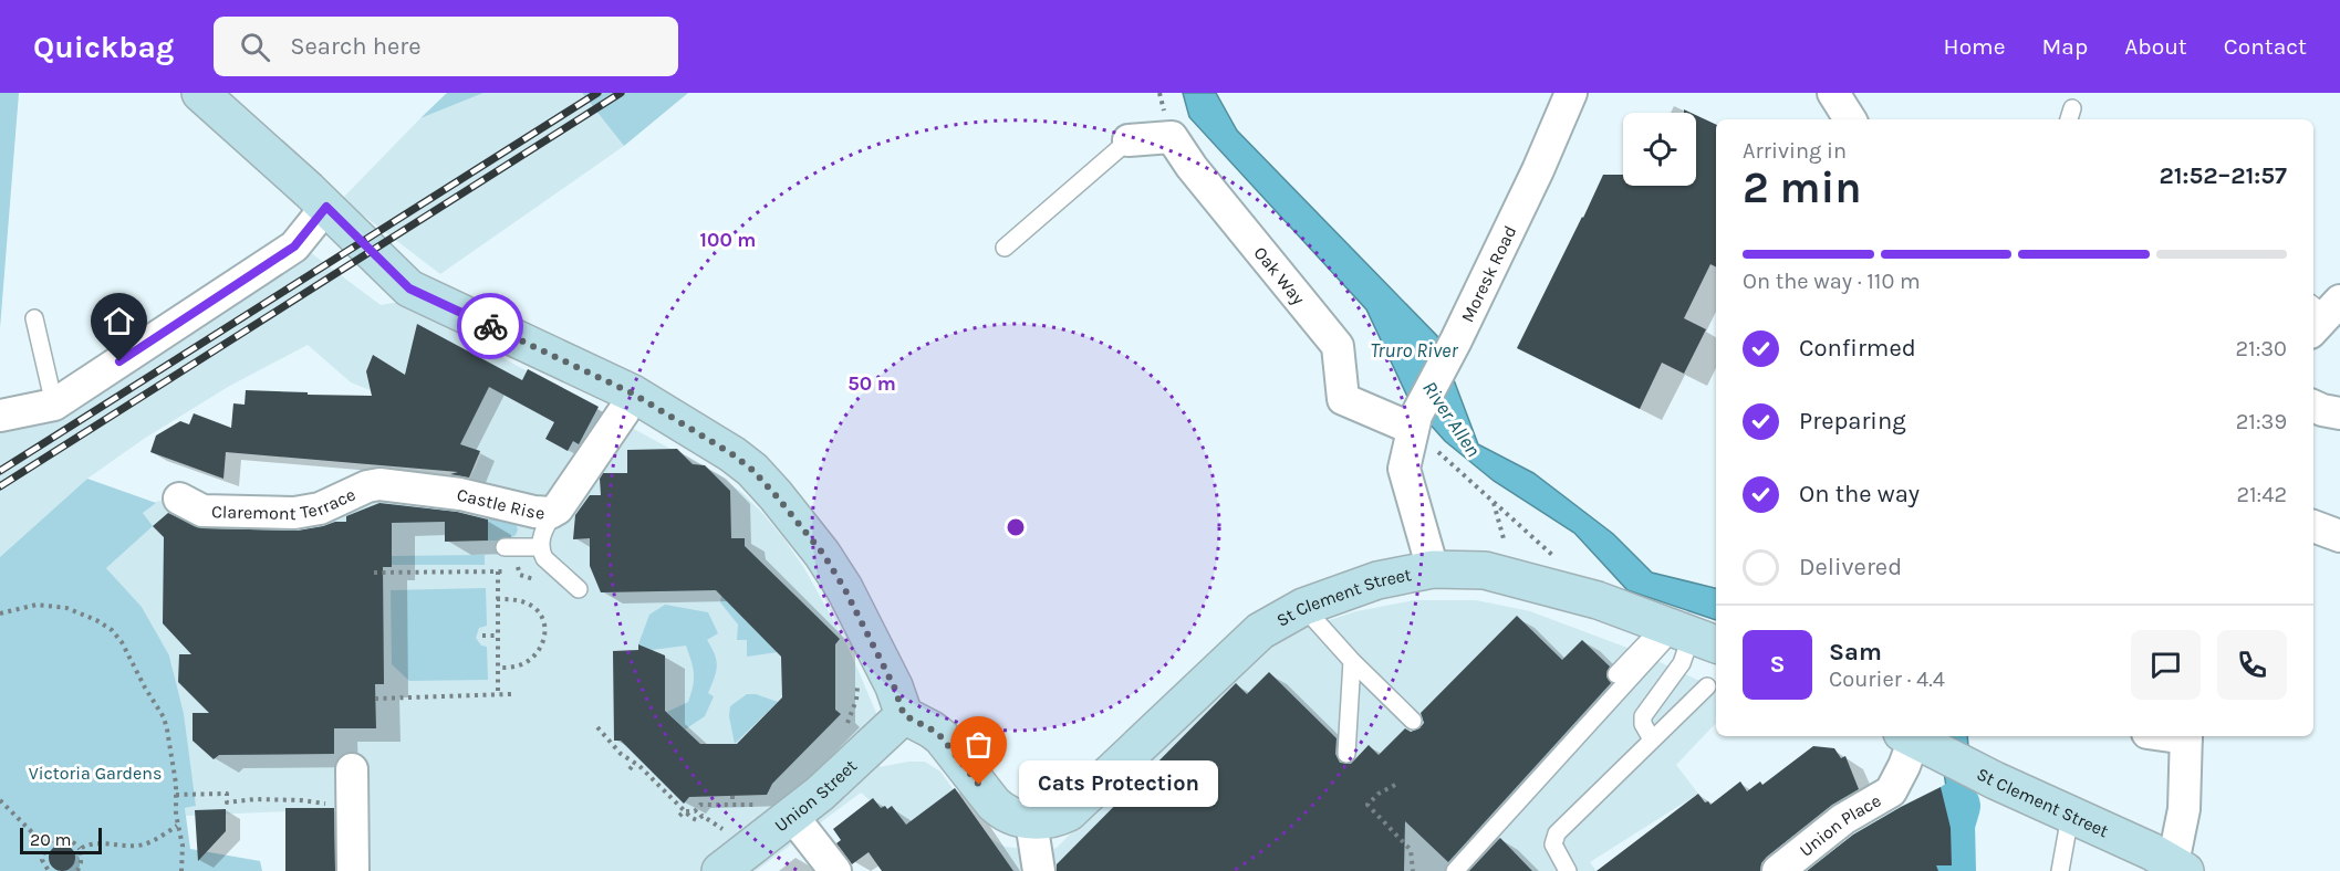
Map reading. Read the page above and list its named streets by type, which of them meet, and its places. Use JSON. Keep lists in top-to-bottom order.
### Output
{
  "streets": {
    "main road": ["St Clement Street", "Union Street"],
    "street": [
      "Moresk Road",
      "Oak Way",
      "Claremont Terrace",
      "Castle Rise",
      "Union Place"
    ]
  },
  "crossings": [
    ["Moresk Road", "Oak Way"],
    ["Moresk Road", "St Clement Street"],
    ["Claremont Terrace", "Castle Rise"],
    ["St Clement Street", "Union Place"]
  ],
  "water": ["Truro River", "River Allen"],
  "parks": ["Victoria Gardens"],
  "places": ["Cats Protection"],
  "scale_bar": "20 m",
  "page": {
    "header": "Quickbag",
    "search": "Search here",
    "nav": [
      "Home",
      "Map",
      "About",
      "Contact"
    ],
    "heading": ["2 min", "Arriving in", "21:52–21:57"],
    "panel": ["Sam", "Courier · 4.4"],
    "bar": "On the way · 110 m",
    "list": [
      ["Confirmed", "21:30"],
      ["Preparing", "21:39"],
      ["On the way", "21:42"],
      "Delivered"
    ],
    "round": "S",
    "bubble": "Cats Protection",
    "scale": "20 m"
  },
  "rings": ["100 m", "50 m"]
}
